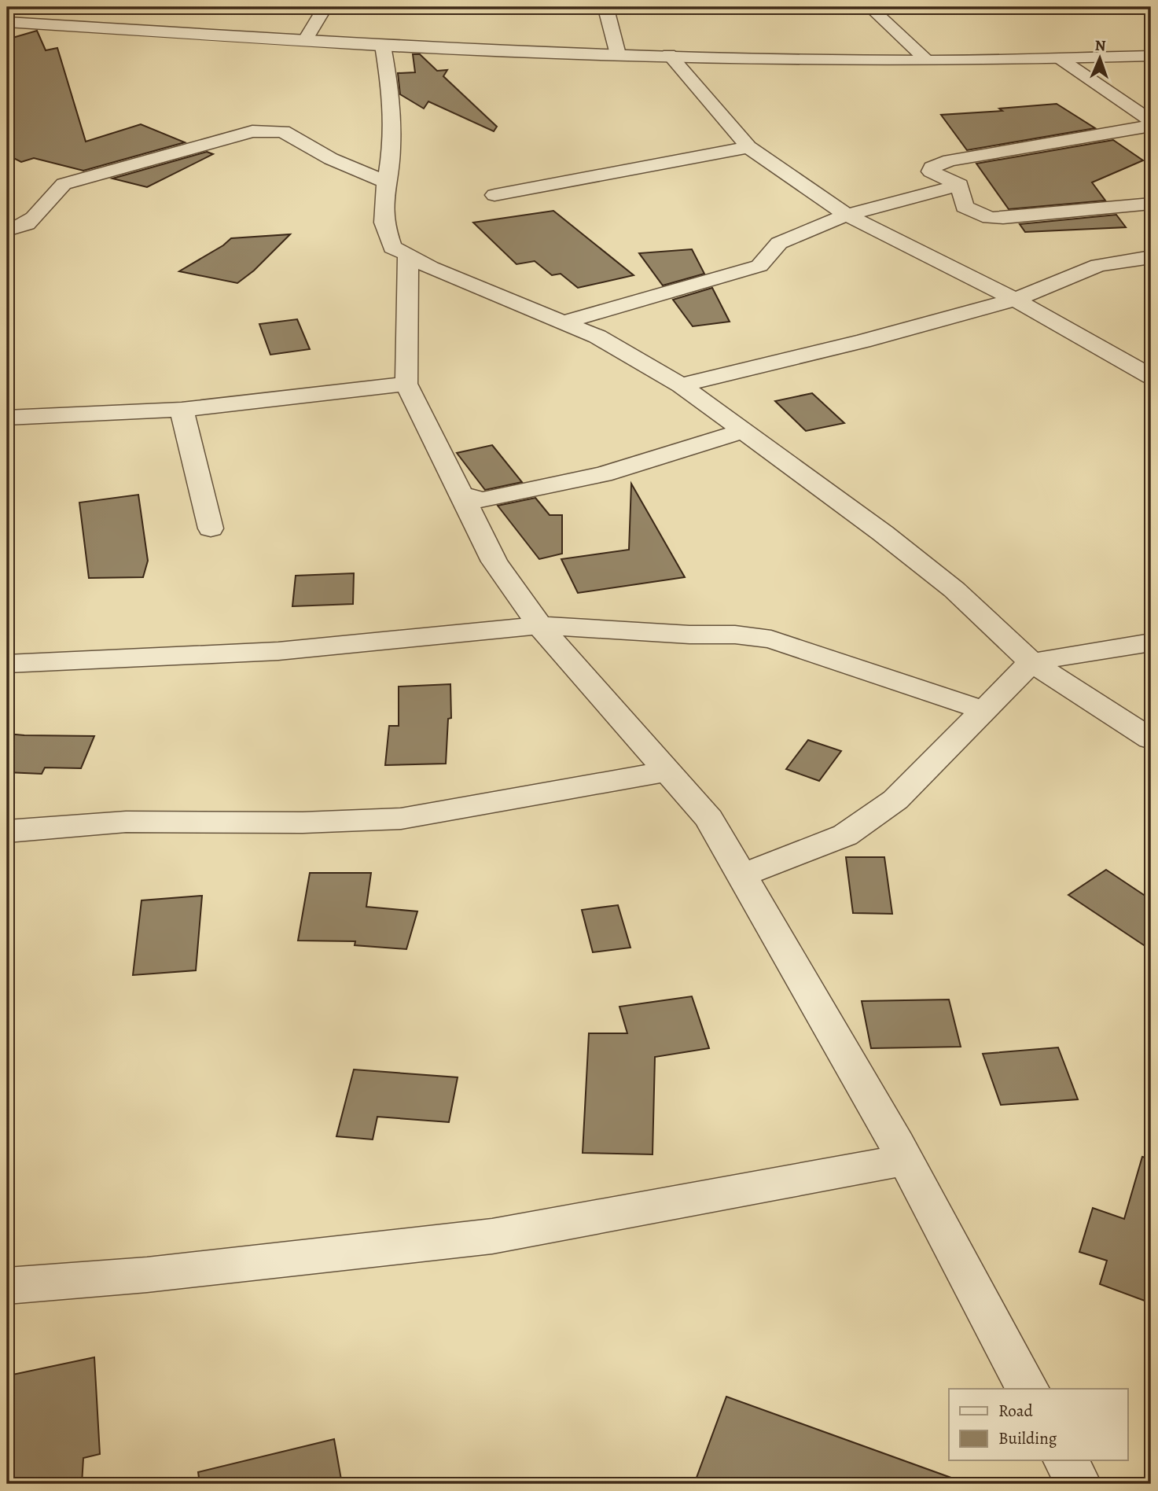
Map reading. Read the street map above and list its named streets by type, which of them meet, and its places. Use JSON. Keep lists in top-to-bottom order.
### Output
{
  "legend": ["Road", "Building"],
  "north": "top"
}
